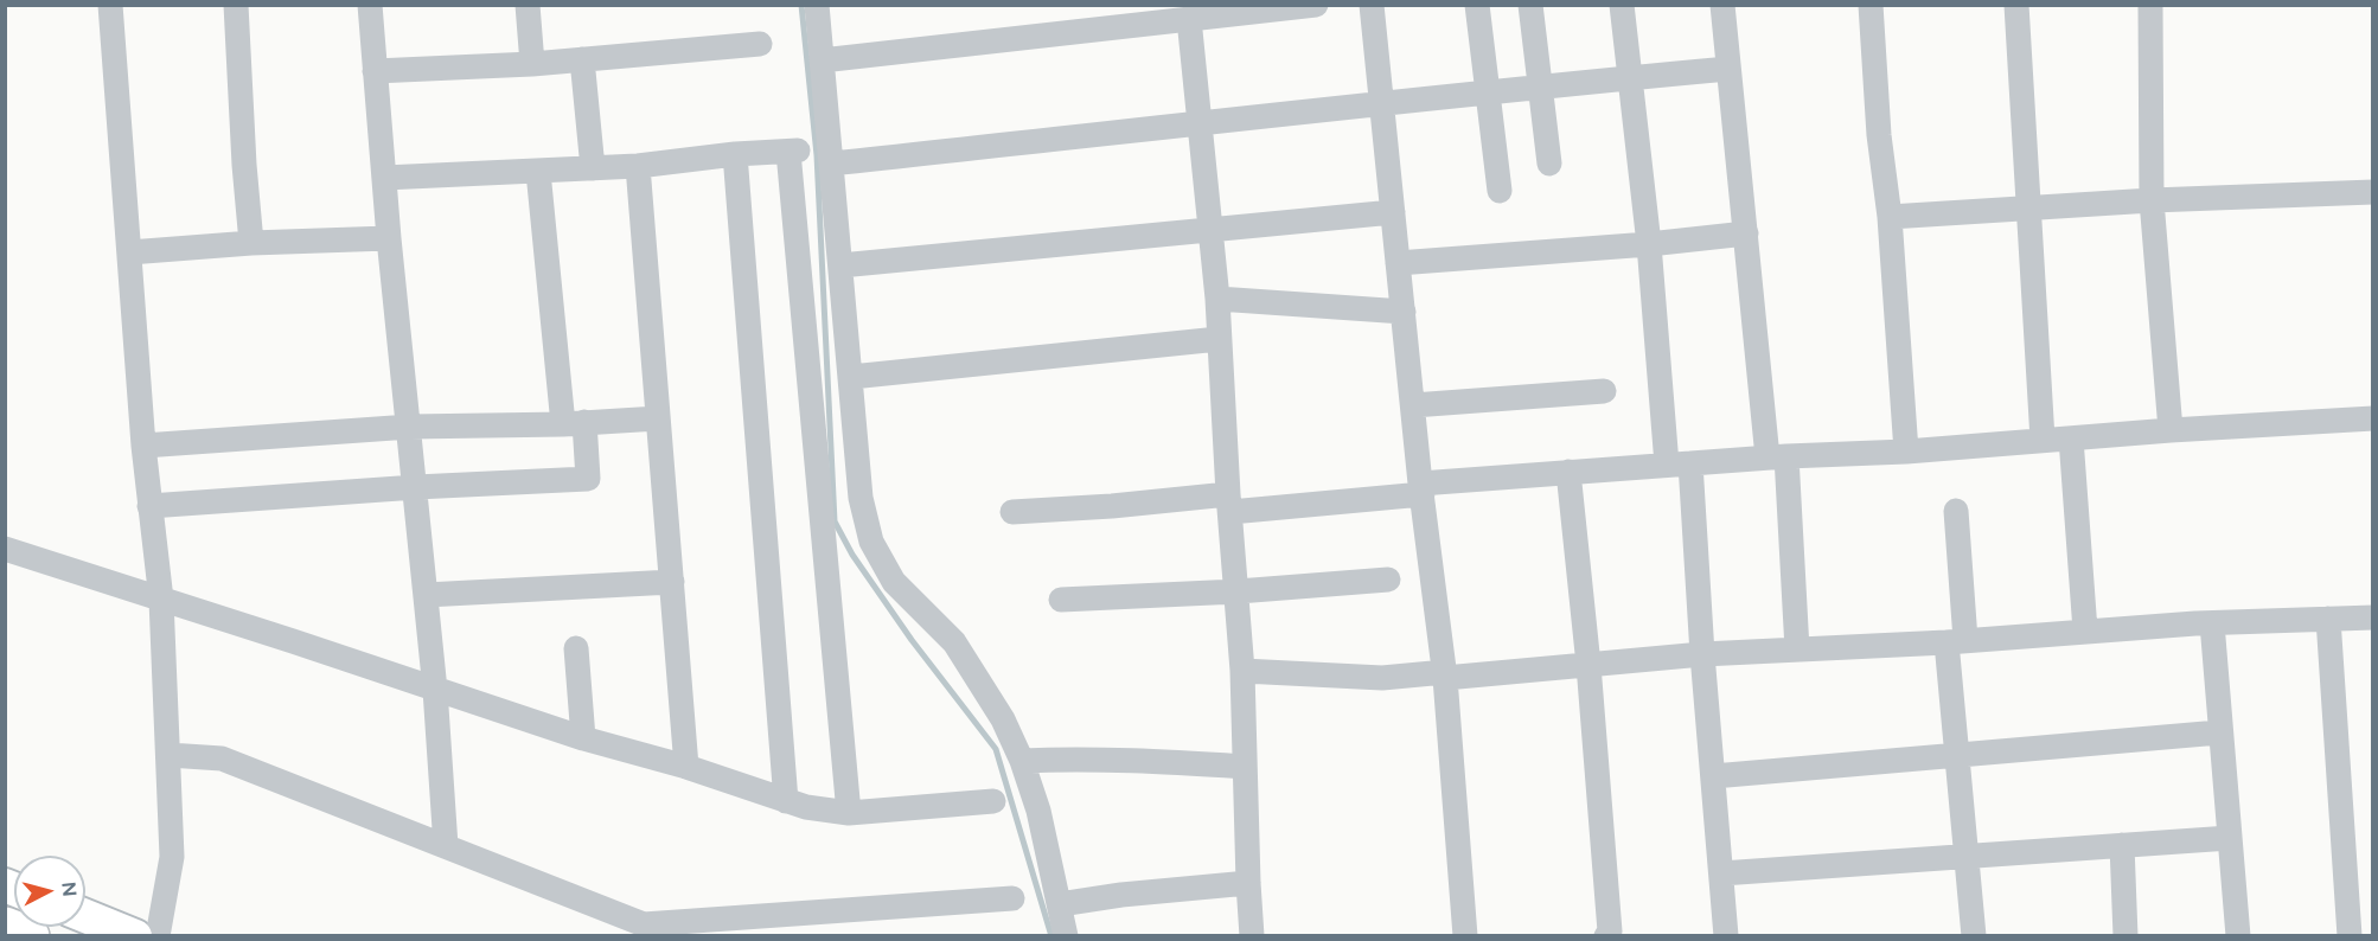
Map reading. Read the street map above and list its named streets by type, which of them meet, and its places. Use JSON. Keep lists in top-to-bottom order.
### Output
{
  "north": "right"
}
